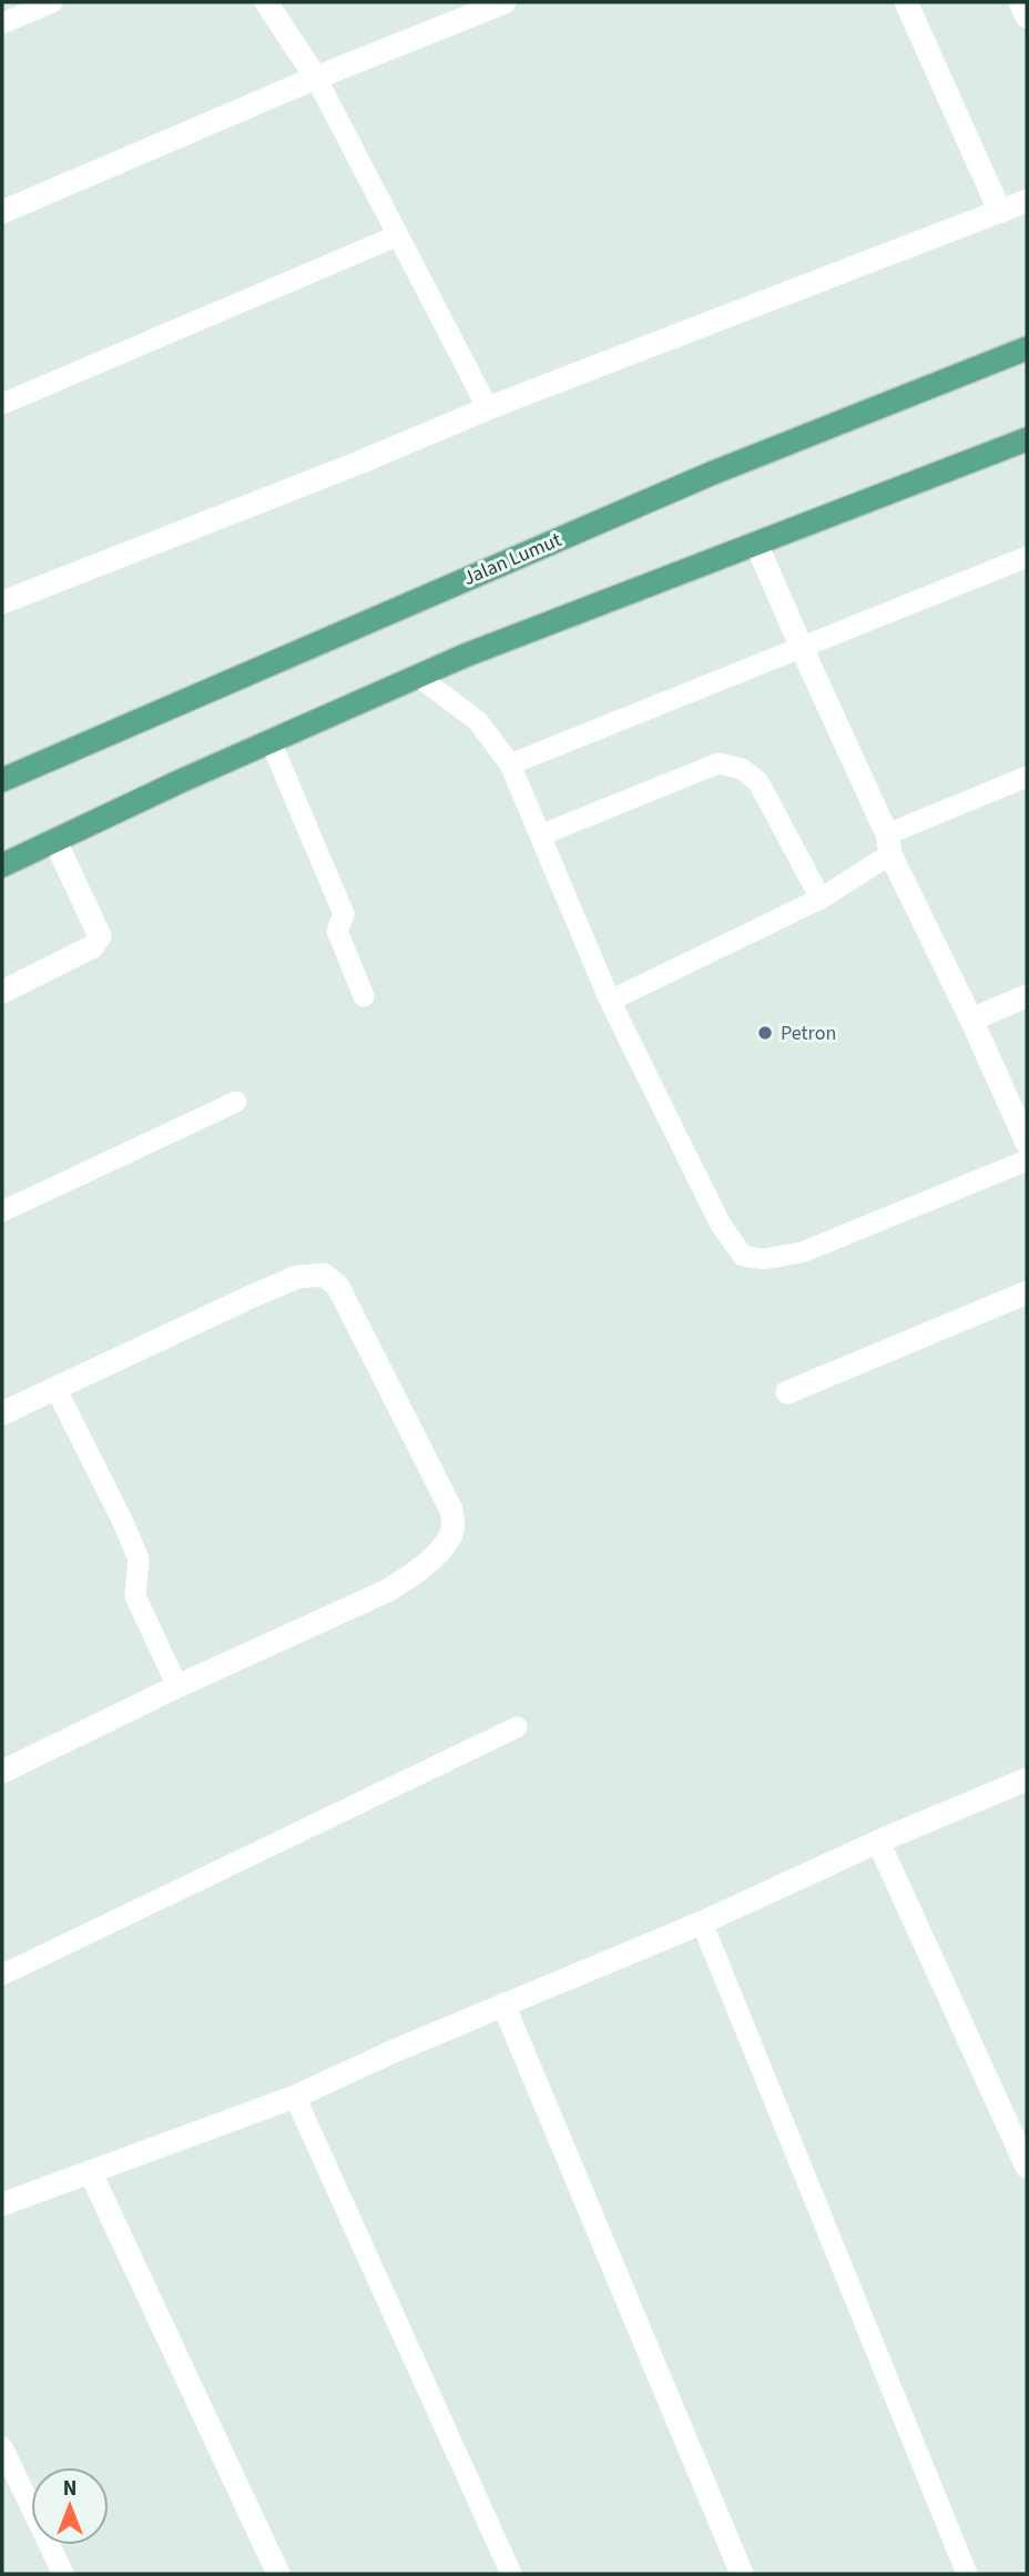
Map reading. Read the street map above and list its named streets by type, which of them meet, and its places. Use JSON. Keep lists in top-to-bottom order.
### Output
{
  "streets": {
    "main road": ["Jalan Lumut"]
  },
  "places": ["Petron"],
  "north": "top"
}
